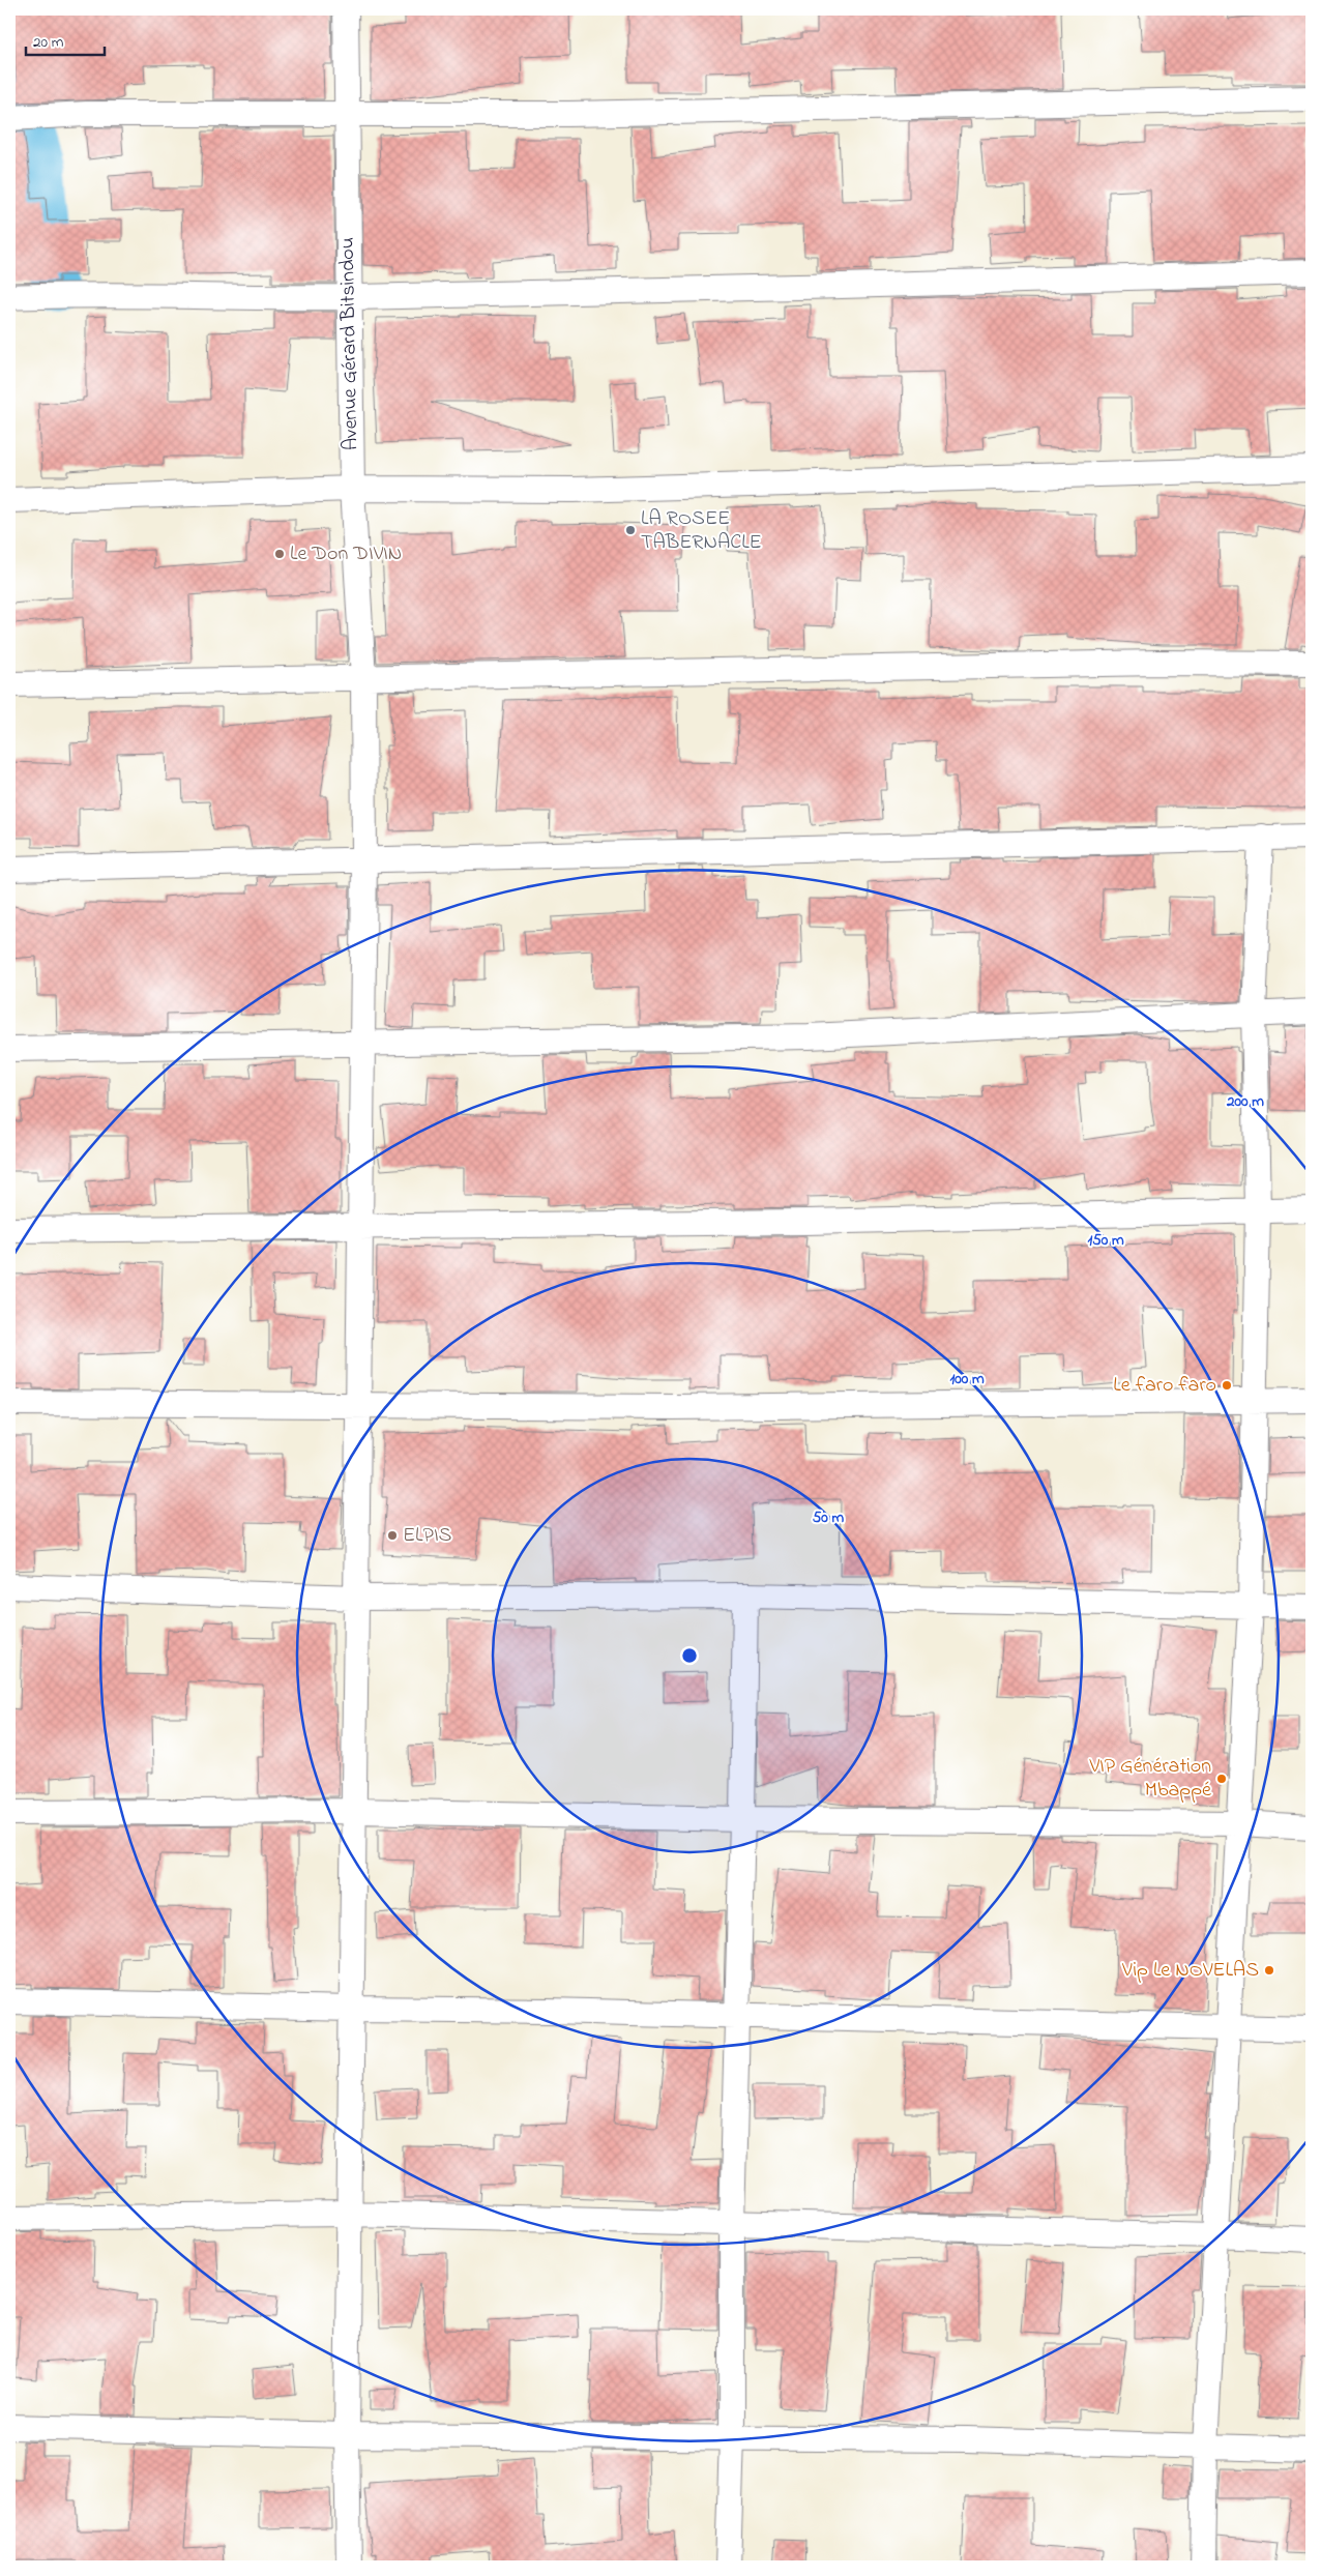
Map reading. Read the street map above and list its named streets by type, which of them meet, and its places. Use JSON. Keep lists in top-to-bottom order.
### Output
{
  "streets": {
    "street": ["Avenue Gérard Bitsindou"]
  },
  "places": [
    "LA ROSEE TABERNACLE",
    "Le Don DIVIN",
    "Le faro faro",
    "ELPIS",
    "VIP Génération Mbappé",
    "Vip Le NOVELAS"
  ],
  "scale_bar": "20 m",
  "rings": [
    "200 m",
    "150 m",
    "100 m",
    "50 m"
  ]
}
